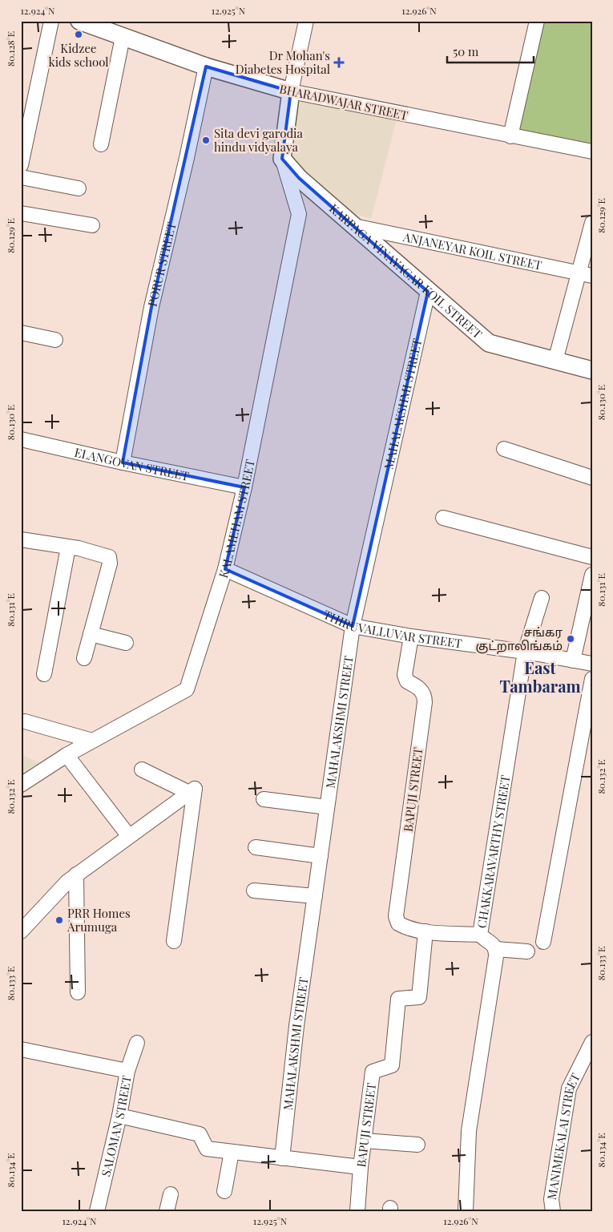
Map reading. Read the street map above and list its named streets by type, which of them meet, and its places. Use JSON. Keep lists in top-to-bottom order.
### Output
{
  "streets": {
    "street": [
      "BHARADWAJAR STREET",
      "ANJANEYAR KOIL STREET",
      "PORUR STREET",
      "KARPAGA VINAYAGAR KOIL STREET",
      "MAHALAKSHMI STREET",
      "ELANGOVAN STREET",
      "KALAMEHAM STREET",
      "THIRUVALLUVAR STREET",
      "BAPUJI STREET",
      "CHAKKARAVARTHY STREET",
      "SALOMAN STREET",
      "MANIMEKALAI STREET"
    ]
  },
  "crossings": [
    ["BHARADWAJAR STREET", "PORUR STREET"],
    ["ANJANEYAR KOIL STREET", "KARPAGA VINAYAGAR KOIL STREET"],
    ["PORUR STREET", "ELANGOVAN STREET"],
    ["KARPAGA VINAYAGAR KOIL STREET", "MAHALAKSHMI STREET"],
    ["KARPAGA VINAYAGAR KOIL STREET", "KALAMEHAM STREET"],
    ["MAHALAKSHMI STREET", "THIRUVALLUVAR STREET"],
    ["ELANGOVAN STREET", "KALAMEHAM STREET"],
    ["KALAMEHAM STREET", "THIRUVALLUVAR STREET"],
    ["THIRUVALLUVAR STREET", "BAPUJI STREET"],
    ["THIRUVALLUVAR STREET", "CHAKKARAVARTHY STREET"],
    ["BAPUJI STREET", "CHAKKARAVARTHY STREET"]
  ],
  "districts": ["East Tambaram"],
  "places": {
    "other": [
      "Kidzee kids school",
      "Sita devi garodia hindu vidyalaya",
      "சங்கர குட்றாலிங்கம்",
      "PRR Homes Arumuga"
    ],
    "health": ["Dr Mohan's Diabetes Hospital"]
  },
  "scale_bar": "50 m",
  "coordinates": [
    "12.924°N",
    "12.925°N",
    "12.926°N",
    "80.128°E",
    "80.129°E",
    "80.130°E",
    "80.131°E",
    "80.132°E",
    "80.133°E",
    "80.134°E"
  ]
}
